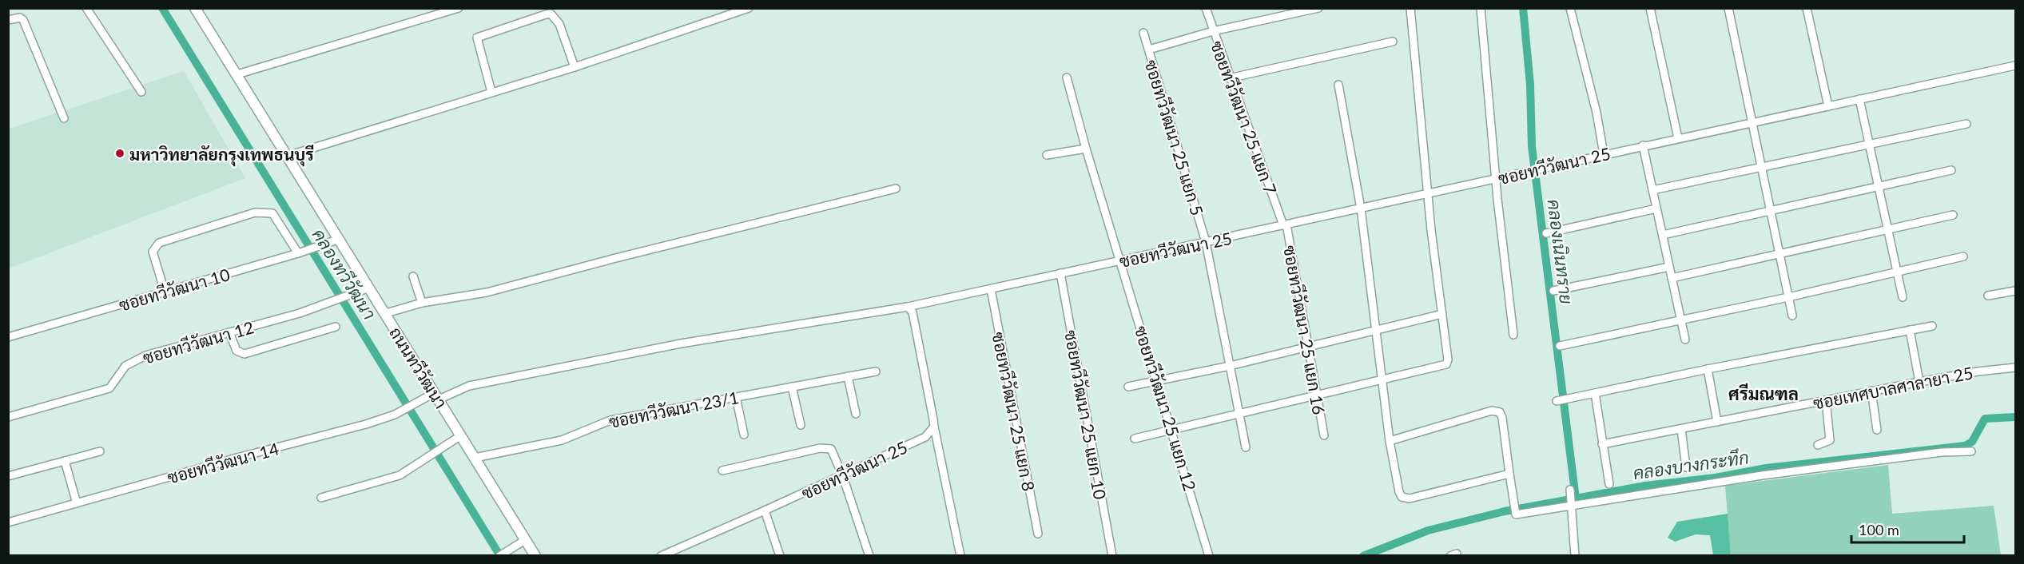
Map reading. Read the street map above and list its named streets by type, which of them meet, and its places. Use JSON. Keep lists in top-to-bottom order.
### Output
{
  "streets": {
    "main road": ["ถนนทวีวัฒนา"],
    "street": [
      "ซอยทวีวัฒนา 25 แยก 7",
      "ซอยทวีวัฒนา 25 แยก 5",
      "ซอยทวีวัฒนา 25",
      "ซอยทวีวัฒนา 10",
      "ซอยทวีวัฒนา 25 แยก 16",
      "ซอยทวีวัฒนา 12",
      "ซอยเทศบาลศาลายา 25",
      "ซอยทวีวัฒนา 25 แยก 12",
      "ซอยทวีวัฒนา 23/1",
      "ซอยทวีวัฒนา 25 แยก 8",
      "ซอยทวีวัฒนา 25 แยก 10",
      "ซอยทวีวัฒนา 14"
    ]
  },
  "crossings": [
    ["ซอยทวีวัฒนา 25 แยก 7", "ซอยทวีวัฒนา 25"],
    ["ซอยทวีวัฒนา 25 แยก 7", "ซอยทวีวัฒนา 25 แยก 16"],
    ["ซอยทวีวัฒนา 25 แยก 5", "ซอยทวีวัฒนา 25"],
    ["ซอยทวีวัฒนา 25", "ซอยทวีวัฒนา 25 แยก 16"],
    ["ซอยทวีวัฒนา 25", "ถนนทวีวัฒนา"],
    ["ซอยทวีวัฒนา 25", "ซอยทวีวัฒนา 25 แยก 12"],
    ["ซอยทวีวัฒนา 25", "ซอยทวีวัฒนา 25 แยก 8"],
    ["ซอยทวีวัฒนา 25", "ซอยทวีวัฒนา 25 แยก 10"],
    ["ซอยทวีวัฒนา 25", "ซอยทวีวัฒนา 14"],
    ["ซอยทวีวัฒนา 10", "ถนนทวีวัฒนา"],
    ["ซอยทวีวัฒนา 12", "ถนนทวีวัฒนา"],
    ["ถนนทวีวัฒนา", "ซอยทวีวัฒนา 23/1"],
    ["ถนนทวีวัฒนา", "ซอยทวีวัฒนา 14"]
  ],
  "districts": ["ศรีมณฑล"],
  "water": ["คลองเนินทราย", "คลองทวีวัฒนา", "คลองบางกระทึก"],
  "places": ["มหาวิทยาลัยกรุงเทพธนบุรี"],
  "scale_bar": "100 m"
}
